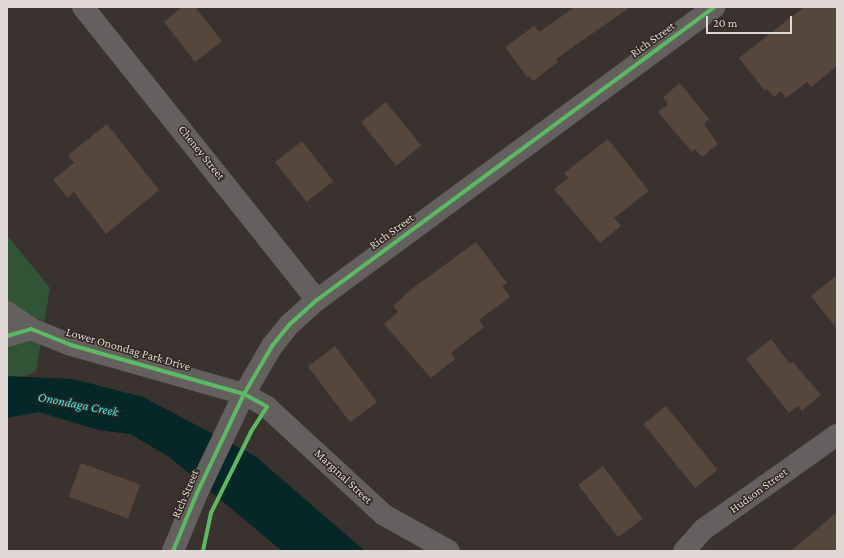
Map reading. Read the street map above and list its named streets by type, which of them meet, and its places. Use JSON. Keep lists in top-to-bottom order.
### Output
{
  "streets": {
    "street": [
      "Rich Street",
      "Cheney Street",
      "Lower Onondag Park Drive",
      "Marginal Street",
      "Hudson Street"
    ]
  },
  "crossings": [
    ["Rich Street", "Cheney Street"],
    ["Rich Street", "Lower Onondag Park Drive"],
    ["Rich Street", "Marginal Street"],
    ["Lower Onondag Park Drive", "Marginal Street"]
  ],
  "water": ["Onondaga Creek"],
  "scale_bar": "20 m"
}
